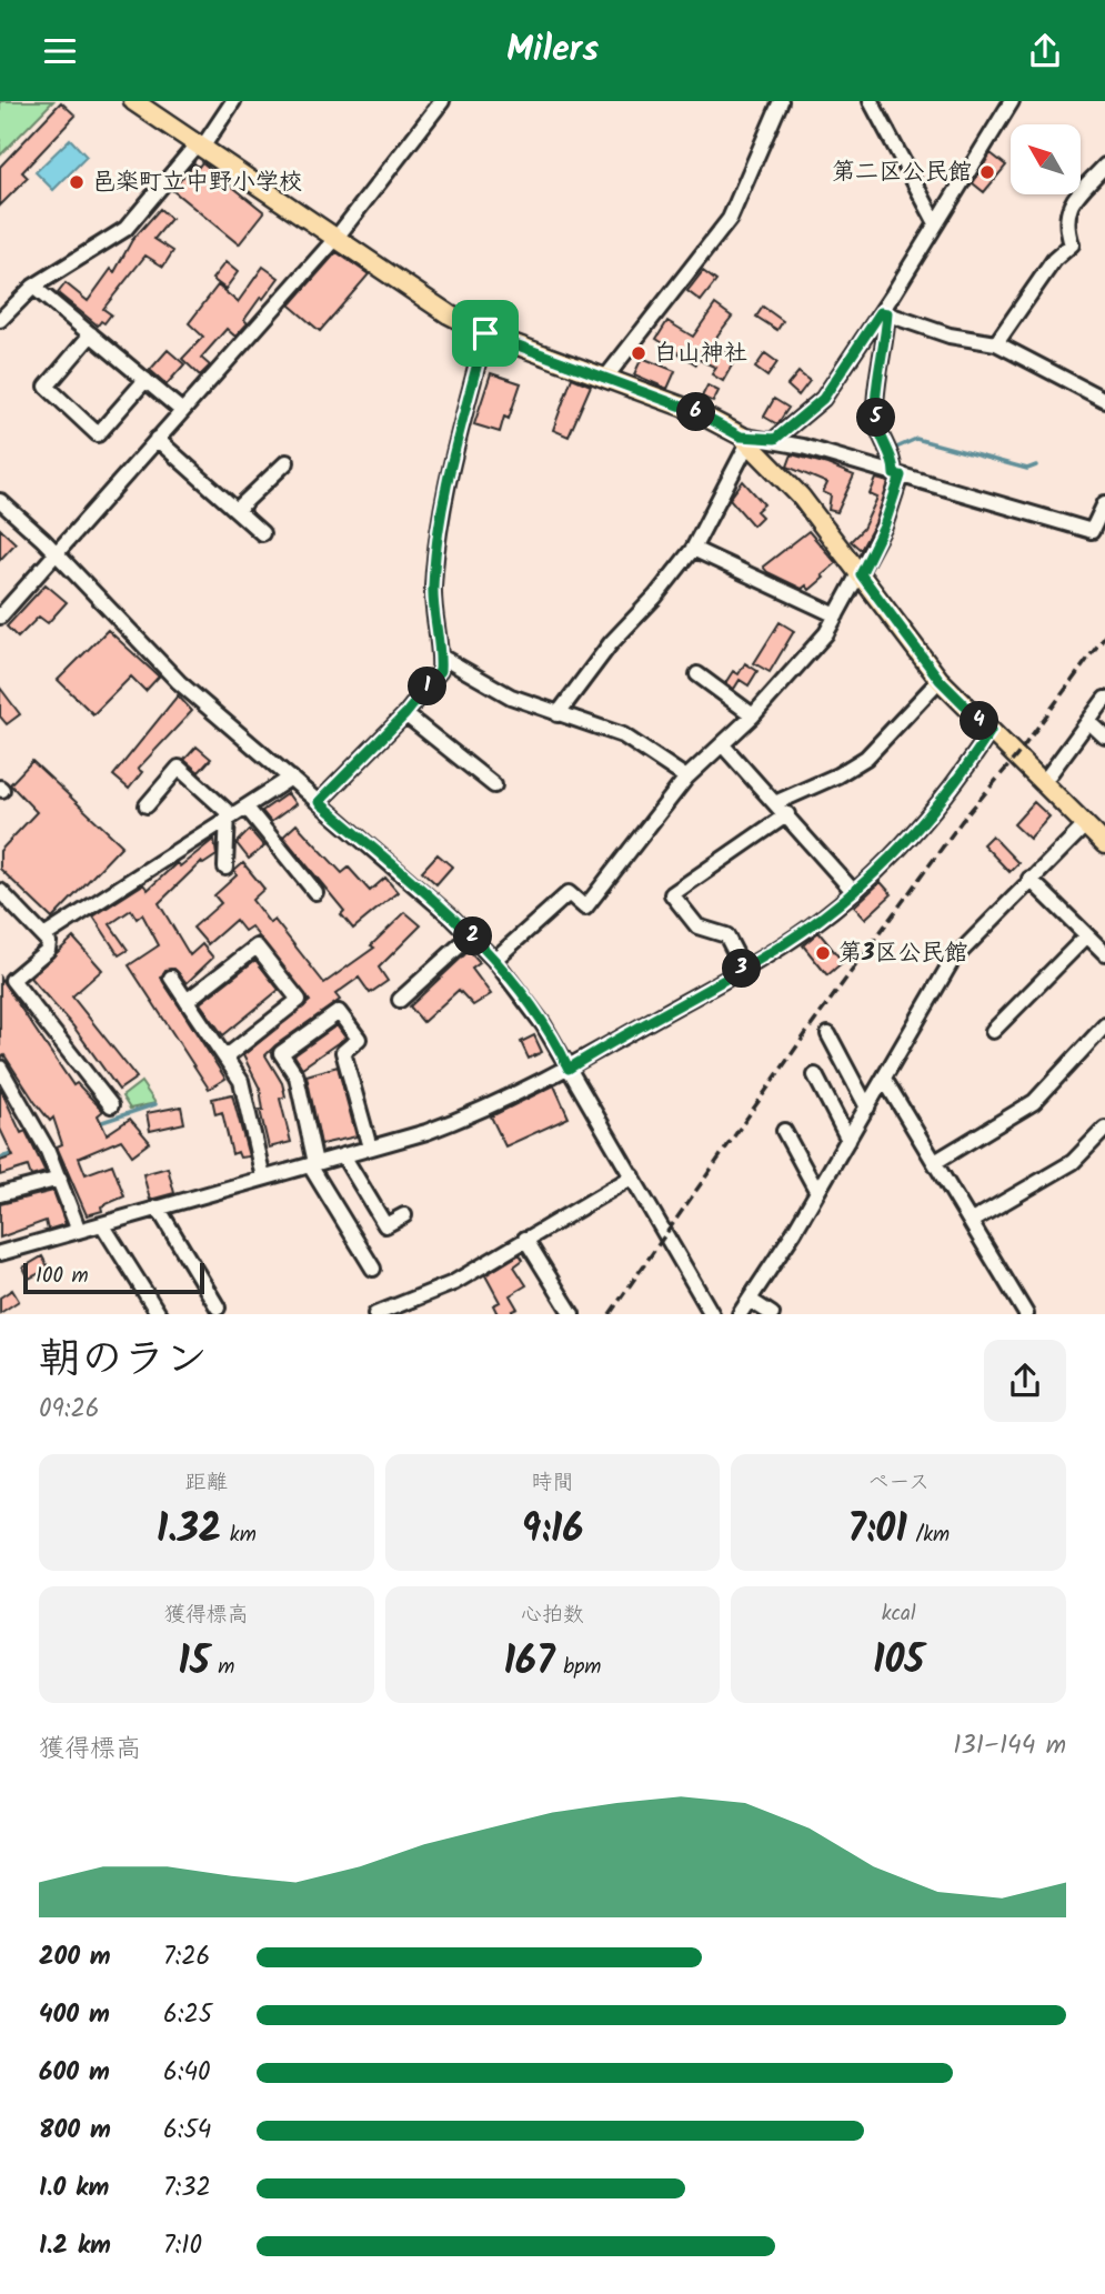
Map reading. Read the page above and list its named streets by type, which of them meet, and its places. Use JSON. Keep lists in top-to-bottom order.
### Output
{
  "places": [
    "第二区公民館",
    "邑楽町立中野小学校",
    "白山神社",
    "第3区公民館"
  ],
  "scale_bar": "100 m",
  "north": "top left",
  "page": {
    "header": "Milers",
    "pins": [
      "6",
      "5",
      "1",
      "4",
      "2",
      "3"
    ],
    "scale": "100 m",
    "heading": ["朝のラン", "09:26"],
    "stats": [
      ["距離", "1.32 km"],
      ["時間", "9:16"],
      ["ペース", "7:01 /km"],
      ["獲得標高", "15 m"],
      ["心拍数", "167 bpm"],
      ["kcal", "105"]
    ],
    "chart": ["獲得標高", "131–144 m"],
    "list": [
      {
        "name": "200 m",
        "note": "7:26"
      },
      {
        "name": "400 m",
        "note": "6:25"
      },
      {
        "name": "600 m",
        "note": "6:40"
      },
      {
        "name": "800 m",
        "note": "6:54"
      },
      {
        "name": "1.0 km",
        "note": "7:32"
      },
      {
        "name": "1.2 km",
        "note": "7:10"
      }
    ]
  }
}
